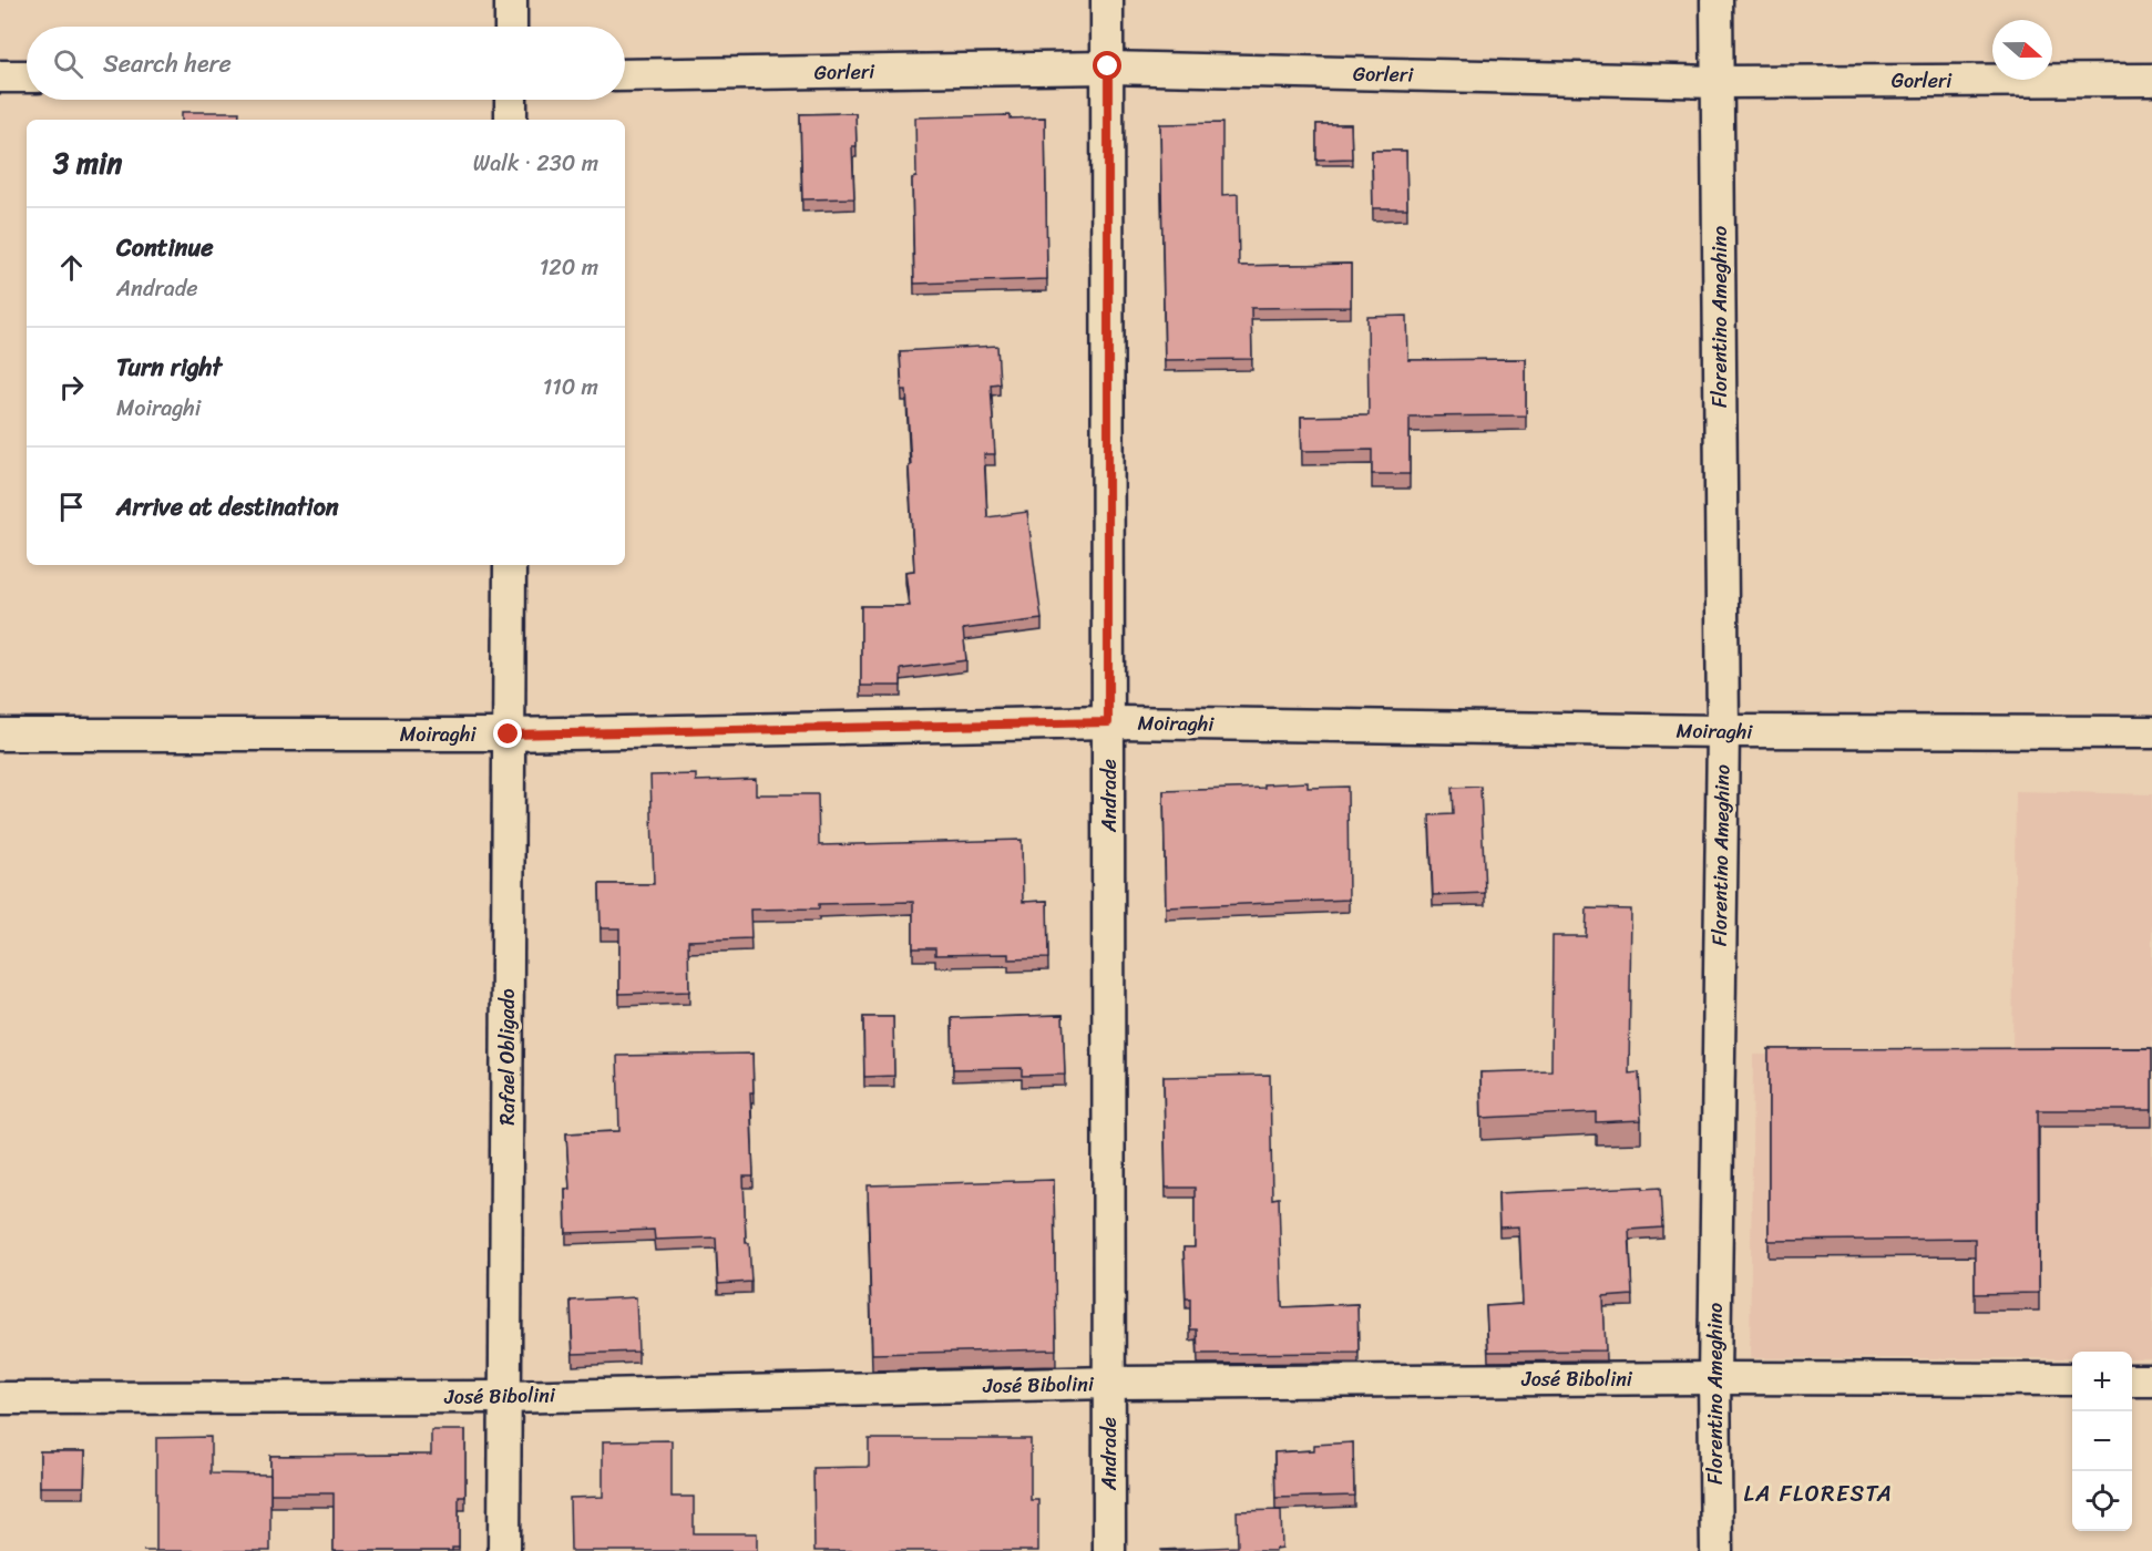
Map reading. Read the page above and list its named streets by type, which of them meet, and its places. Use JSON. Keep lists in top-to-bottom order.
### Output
{
  "streets": {
    "street": [
      "Gorleri",
      "Florentino Ameghino",
      "Moiraghi",
      "Andrade",
      "Rafael Obligado",
      "José Bibolini"
    ]
  },
  "crossings": [
    ["Gorleri", "Florentino Ameghino"],
    ["Gorleri", "Andrade"],
    ["Florentino Ameghino", "Moiraghi"],
    ["Florentino Ameghino", "José Bibolini"],
    ["Moiraghi", "Andrade"],
    ["Moiraghi", "Rafael Obligado"],
    ["Andrade", "José Bibolini"],
    ["Rafael Obligado", "José Bibolini"]
  ],
  "districts": ["LA FLORESTA"],
  "north": "right",
  "page": {
    "search": "Search here",
    "heading": ["3 min", "Walk · 230 m"],
    "list": [
      ["Continue", "Andrade", "120 m"],
      ["Turn right", "Moiraghi", "110 m"],
      "Arrive at destination"
    ],
    "map_buttons": ["+", "−"]
  }
}
